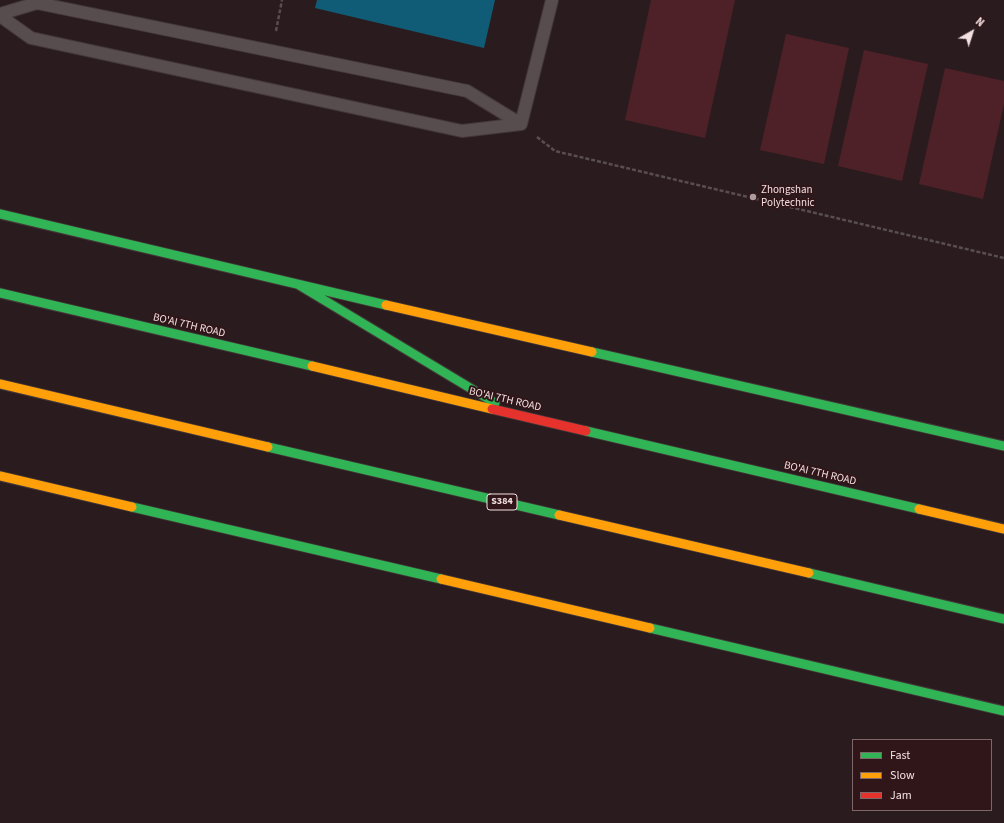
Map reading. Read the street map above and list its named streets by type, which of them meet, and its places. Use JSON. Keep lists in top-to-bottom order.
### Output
{
  "streets": {
    "main road": ["BO'AI 7TH ROAD", "S384"]
  },
  "places": ["Zhongshan Polytechnic"],
  "legend": ["Fast", "Slow", "Jam"],
  "north": "top right"
}
